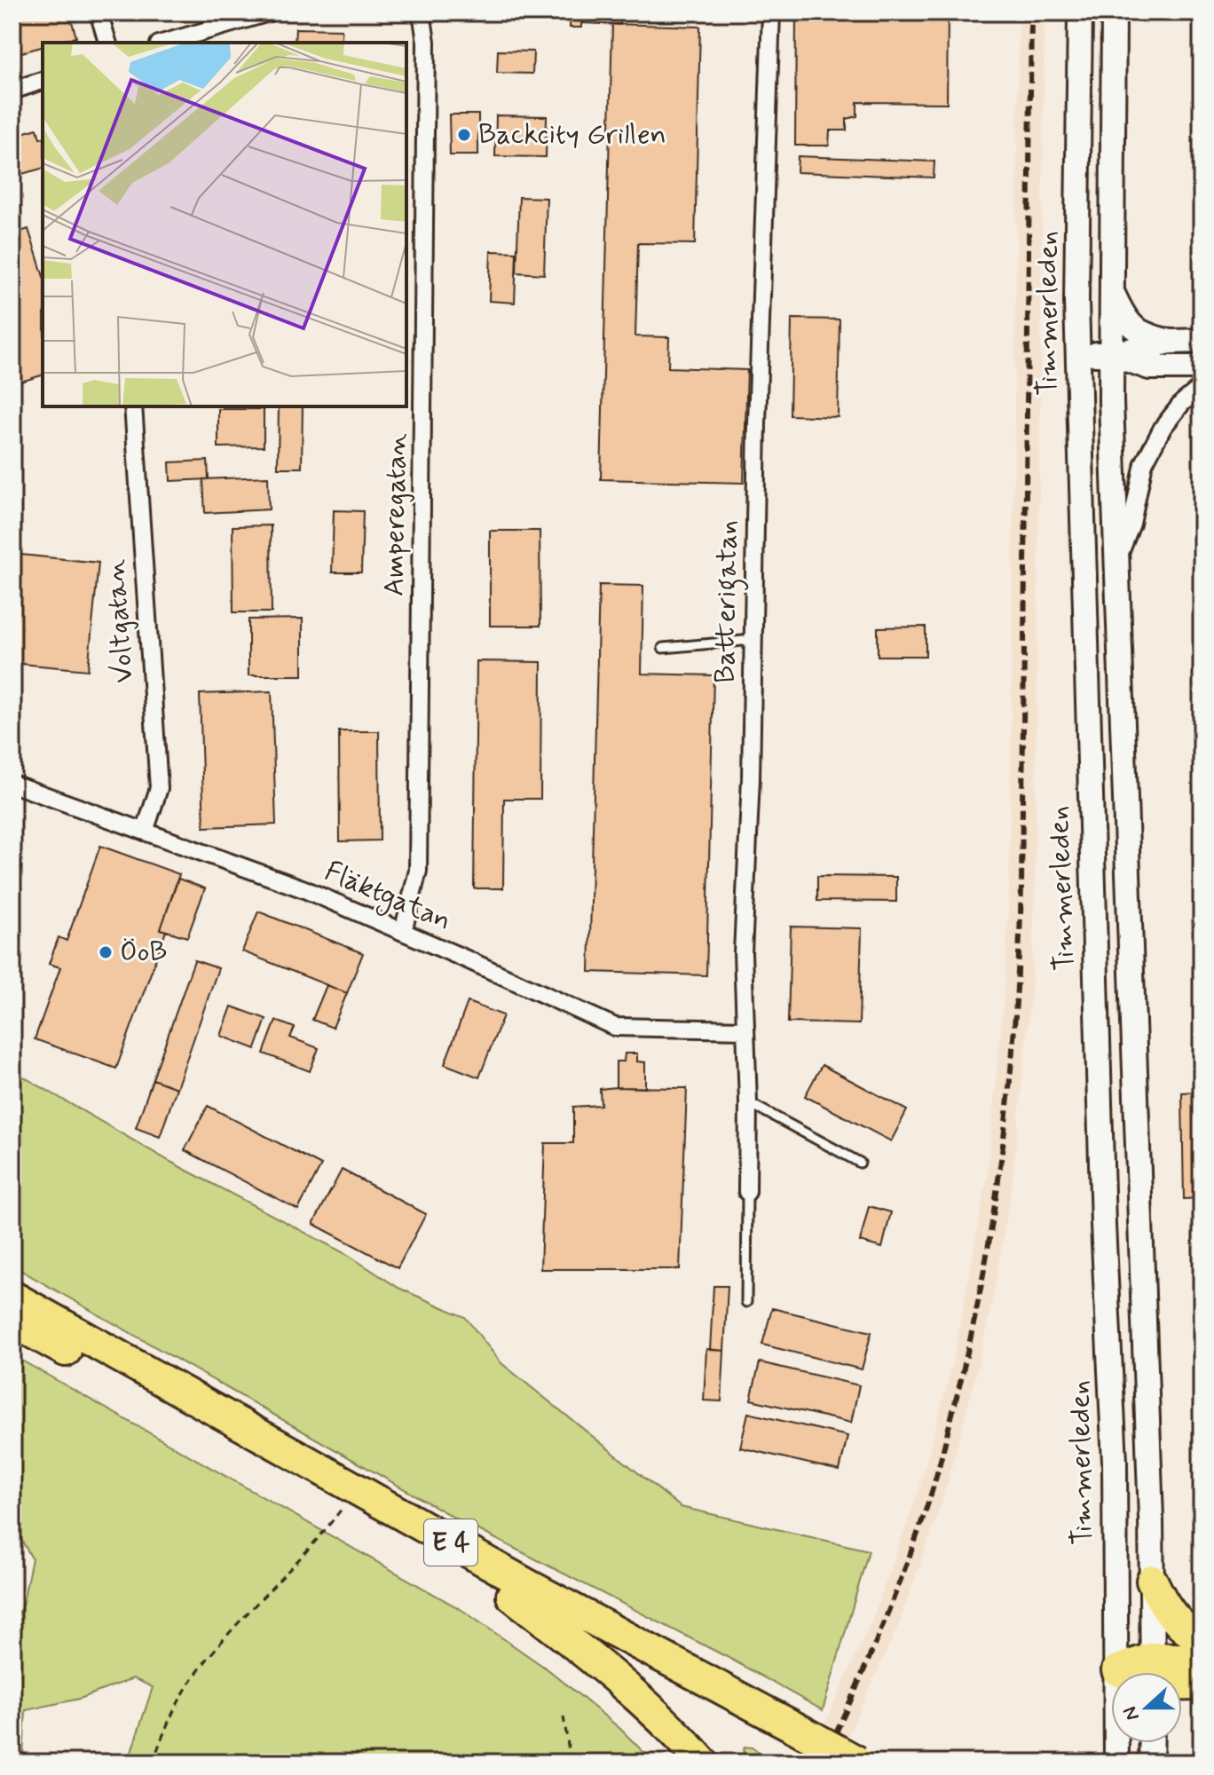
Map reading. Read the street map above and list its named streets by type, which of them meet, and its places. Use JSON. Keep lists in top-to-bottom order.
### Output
{
  "streets": {
    "highway": ["E 4"],
    "main road": ["Timmerleden"],
    "street": [
      "Amperegatan",
      "Batterigatan",
      "Voltgatan",
      "Fläktgatan"
    ]
  },
  "crossings": [
    ["Amperegatan", "Fläktgatan"],
    ["Batterigatan", "Fläktgatan"],
    ["Voltgatan", "Fläktgatan"]
  ],
  "places": ["Backcity Grillen", "ÖoB"],
  "north": "left"
}
